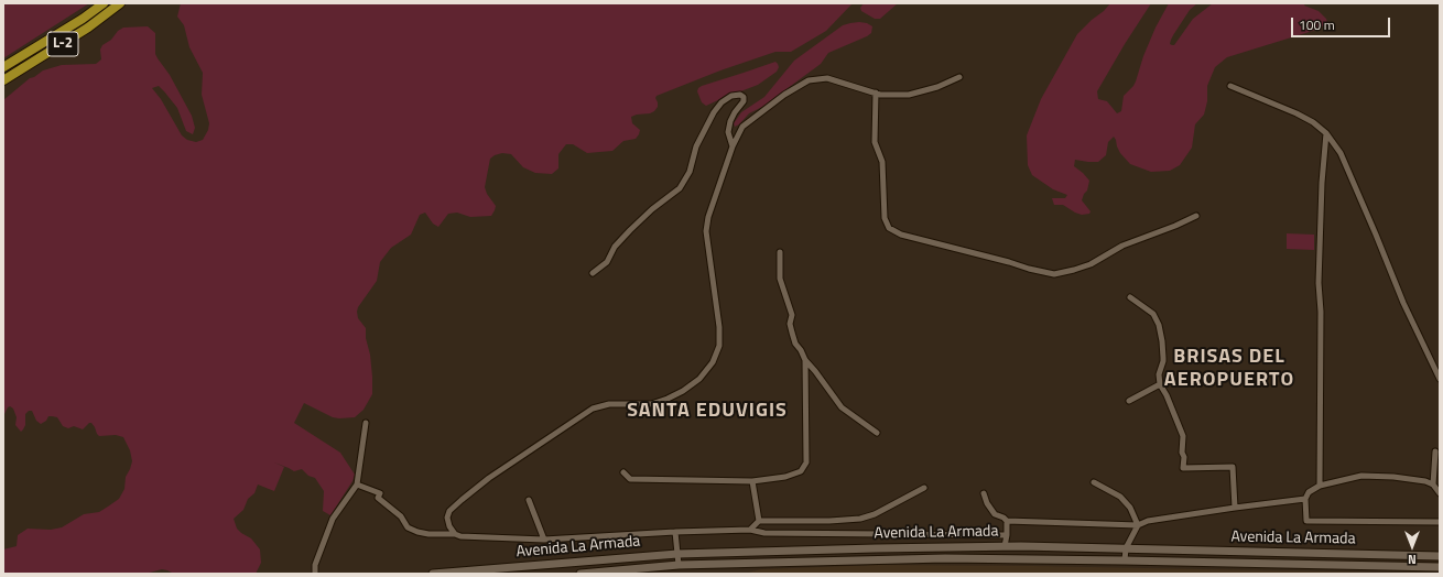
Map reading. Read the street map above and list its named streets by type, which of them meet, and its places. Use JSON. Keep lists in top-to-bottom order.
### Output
{
  "streets": {
    "highway": ["L-2"],
    "main road": ["Avenida La Armada"]
  },
  "districts": ["BRISAS DEL AEROPUERTO", "SANTA EDUVIGIS"],
  "scale_bar": "100 m",
  "north": "bottom"
}
